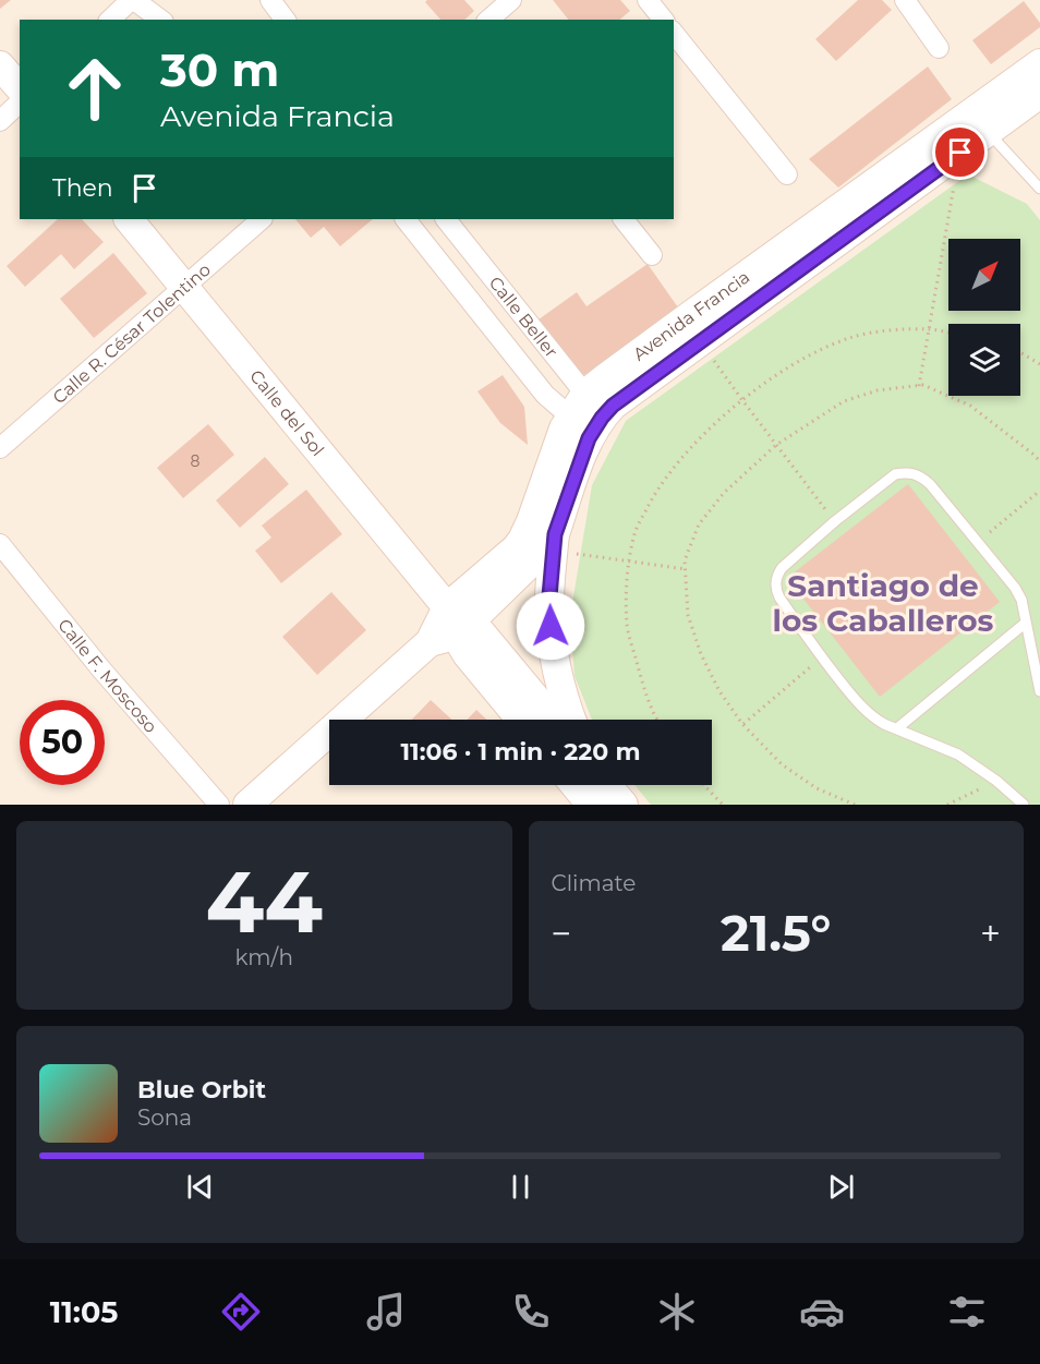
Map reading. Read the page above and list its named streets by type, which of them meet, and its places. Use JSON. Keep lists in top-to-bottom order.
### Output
{
  "streets": {
    "main road": ["Avenida Francia", "Calle del Sol"],
    "street": ["Calle Beller", "Calle R. César Tolentino", "Calle F. Moscoso"]
  },
  "crossings": [
    ["Avenida Francia", "Calle Beller"],
    ["Avenida Francia", "Calle del Sol"],
    ["Calle R. César Tolentino", "Calle del Sol"]
  ],
  "districts": ["Santiago de los Caballeros"],
  "house_numbers": ["8"],
  "north": "top right",
  "page": {
    "turn": ["30 m", "Avenida Francia"],
    "then": "Then",
    "limit": "50",
    "trip": "11:06 · 1 min · 220 m",
    "tile": [
      ["44", "km/h"],
      "Climate"
    ],
    "heat": ["−", "21.5°", "+"],
    "song": ["Blue Orbit", "Sona"],
    "tabs": "11:05"
  }
}
